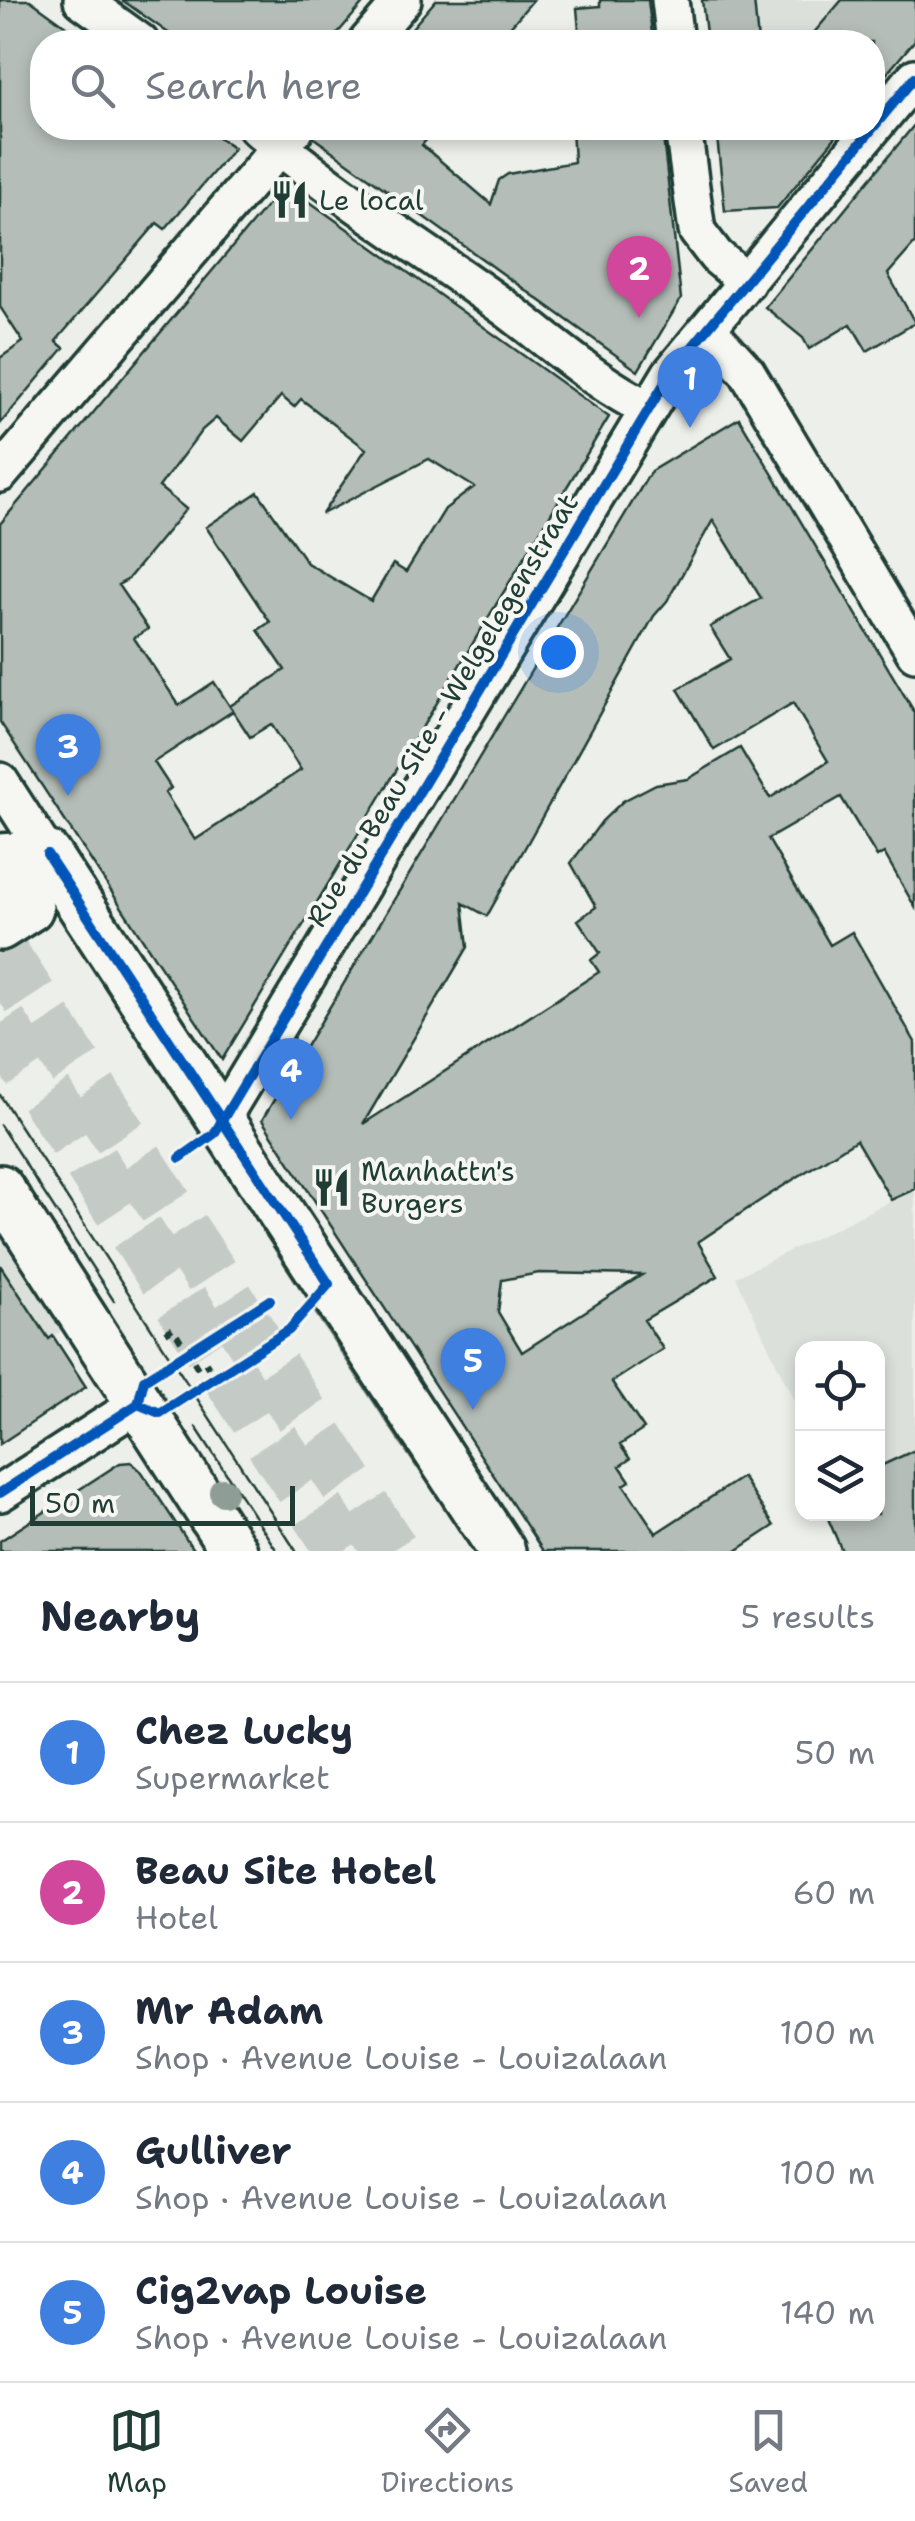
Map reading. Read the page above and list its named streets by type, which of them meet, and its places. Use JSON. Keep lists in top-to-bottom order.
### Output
{
  "streets": {
    "street": ["Rue du Beau Site - Welgelegenstraat"]
  },
  "places": {
    "restaurant": ["Le local", "Manhattn's Burgers"]
  },
  "scale_bar": "50 m",
  "page": {
    "search": "Search here",
    "pins": [
      "2",
      "1",
      "3",
      "4",
      "5"
    ],
    "scale": "50 m",
    "heading": ["Nearby", "5 results"],
    "list": [
      {
        "mark": "1",
        "name": "Chez Lucky",
        "note": "Supermarket",
        "value": "50 m"
      },
      {
        "mark": "2",
        "name": "Beau Site Hotel",
        "note": "Hotel",
        "value": "60 m"
      },
      {
        "mark": "3",
        "name": "Mr Adam",
        "note": "Shop · Avenue Louise - Louizalaan",
        "value": "100 m"
      },
      {
        "mark": "4",
        "name": "Gulliver",
        "note": "Shop · Avenue Louise - Louizalaan",
        "value": "100 m"
      },
      {
        "mark": "5",
        "name": "Cig2vap Louise",
        "note": "Shop · Avenue Louise - Louizalaan",
        "value": "140 m"
      }
    ],
    "nav": ["Map", "Directions", "Saved"]
  }
}
